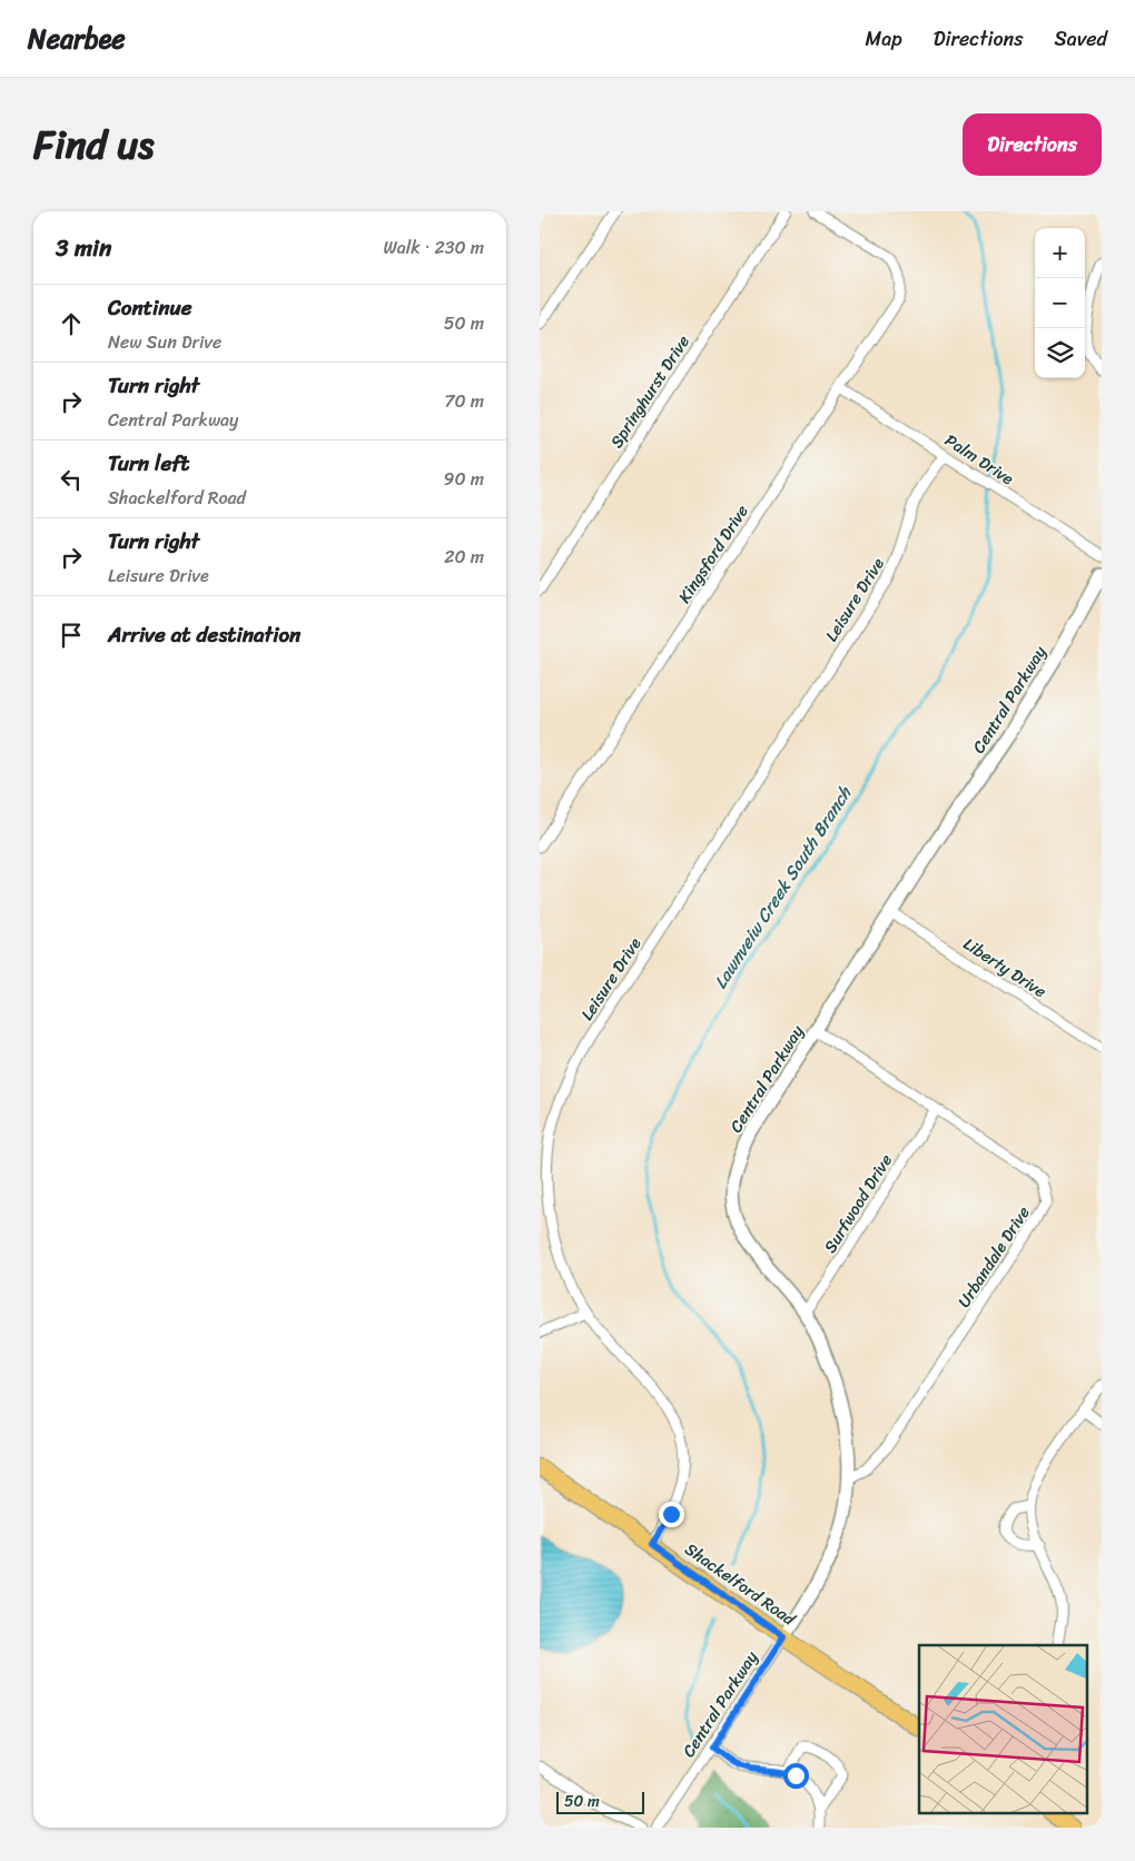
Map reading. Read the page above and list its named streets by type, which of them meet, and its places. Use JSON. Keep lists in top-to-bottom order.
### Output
{
  "streets": {
    "main road": ["Shackelford Road"],
    "street": [
      "Springhurst Drive",
      "Palm Drive",
      "Kingsford Drive",
      "Leisure Drive",
      "Central Parkway",
      "Liberty Drive",
      "Surfwood Drive",
      "Urbandale Drive"
    ]
  },
  "crossings": [
    ["Palm Drive", "Kingsford Drive"],
    ["Palm Drive", "Leisure Drive"],
    ["Leisure Drive", "Shackelford Road"],
    ["Central Parkway", "Liberty Drive"],
    ["Central Parkway", "Surfwood Drive"],
    ["Central Parkway", "Urbandale Drive"],
    ["Central Parkway", "Shackelford Road"],
    ["Surfwood Drive", "Urbandale Drive"]
  ],
  "water": ["Lawnveiw Creek South Branch"],
  "scale_bar": "50 m",
  "page": {
    "header": "Nearbee",
    "nav": ["Map", "Directions", "Saved"],
    "title": "Find us",
    "buttons": "Directions",
    "heading": ["3 min", "Walk · 230 m"],
    "map_buttons": ["+", "−"],
    "list": [
      ["Continue", "New Sun Drive", "50 m"],
      ["Turn right", "Central Parkway", "70 m"],
      ["Turn left", "Shackelford Road", "90 m"],
      ["Turn right", "Leisure Drive", "20 m"],
      "Arrive at destination"
    ],
    "scale": "50 m"
  }
}
